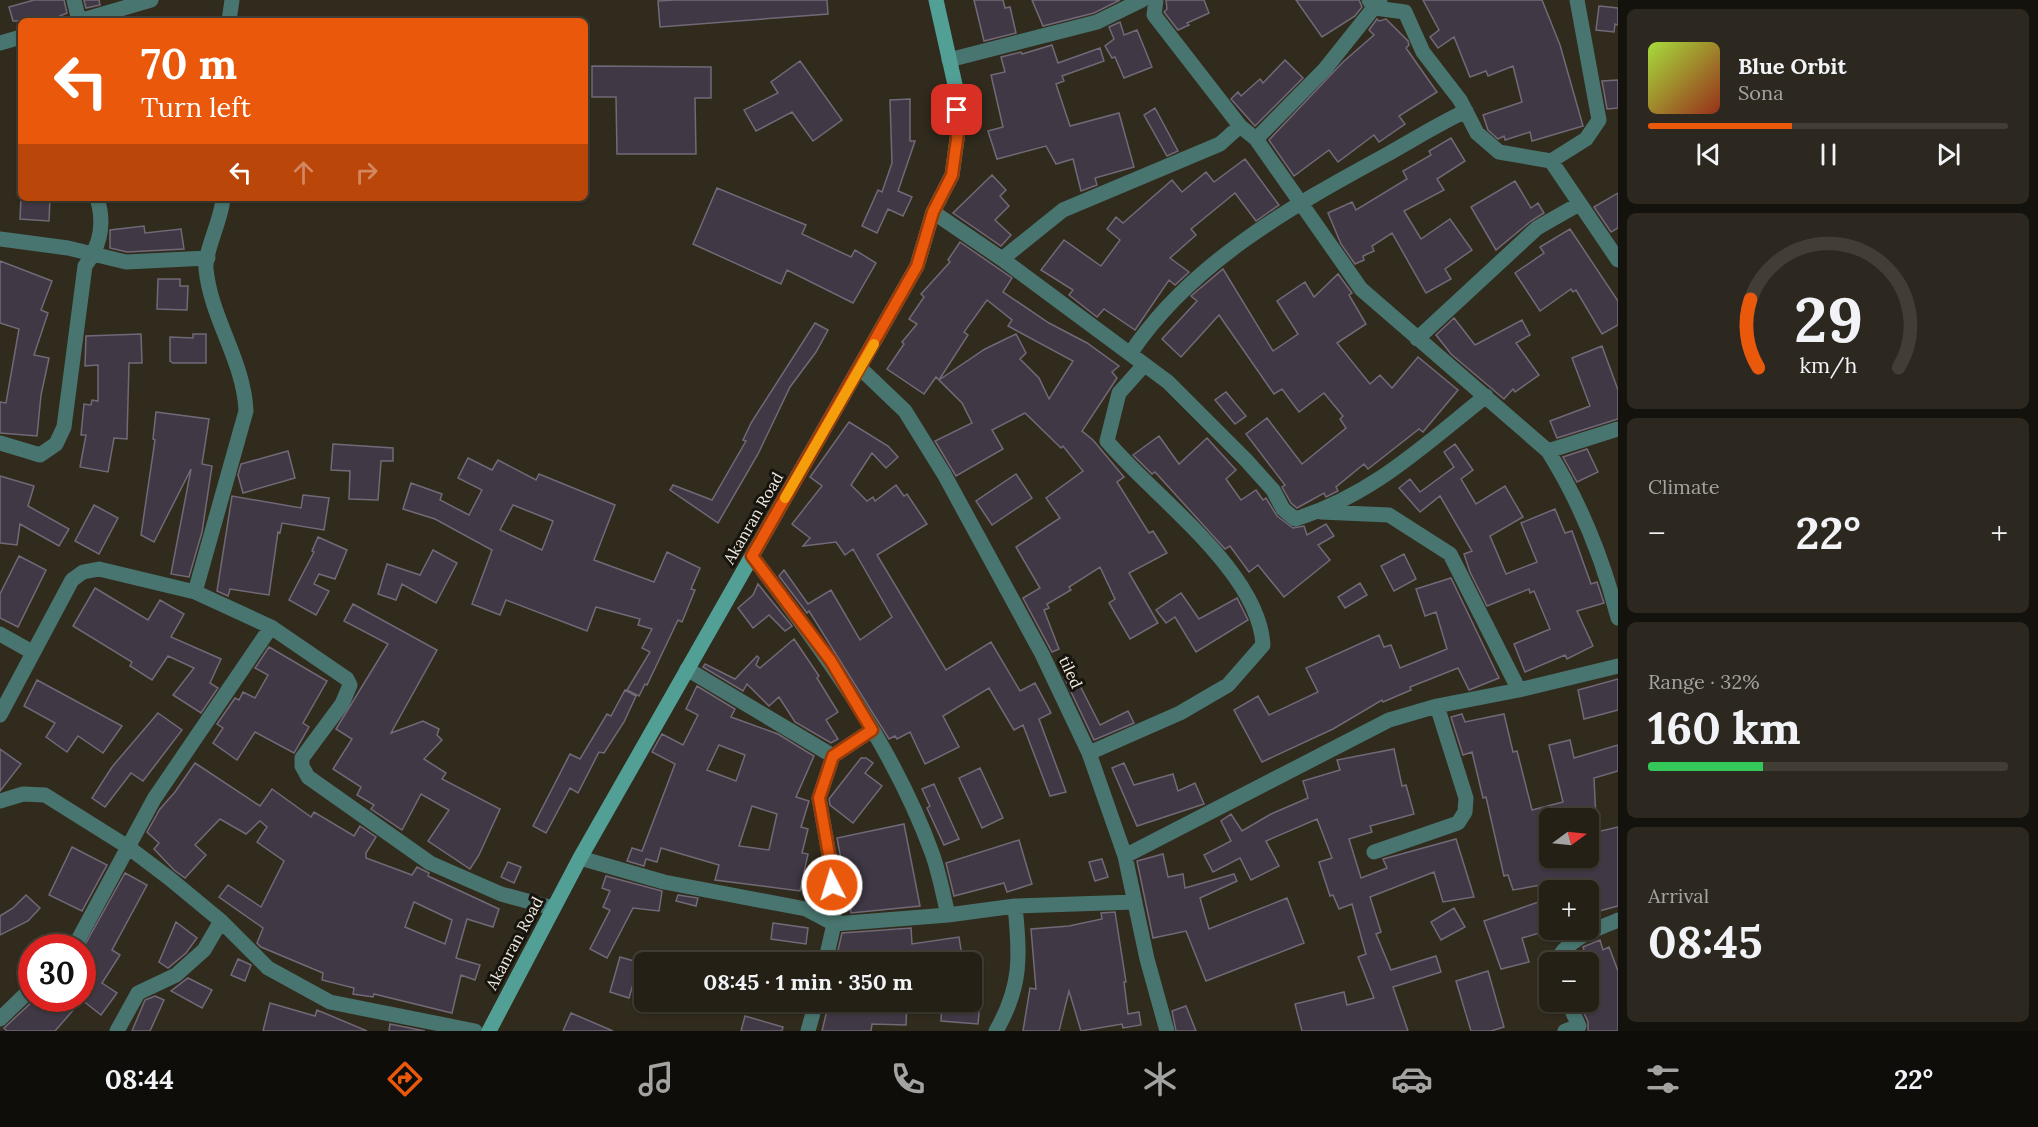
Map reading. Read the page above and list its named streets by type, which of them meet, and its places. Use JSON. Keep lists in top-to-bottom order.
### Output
{
  "streets": {
    "main road": ["Akanran Road"],
    "street": ["tiled"]
  },
  "crossings": [
    ["Akanran Road", "tiled"]
  ],
  "north": "right",
  "page": {
    "turn": ["70 m", "Turn left"],
    "song": ["Blue Orbit", "Sona"],
    "tile": [
      "Climate",
      ["Range · 32%", "160 km"],
      ["Arrival", "08:45"]
    ],
    "heat": ["−", "22°", "+"],
    "map_buttons": ["+", "−"],
    "limit": "30",
    "trip": "08:45 · 1 min · 350 m",
    "tabs": ["08:44", "22°"],
    "gauge": ["29", "km/h"]
  }
}
